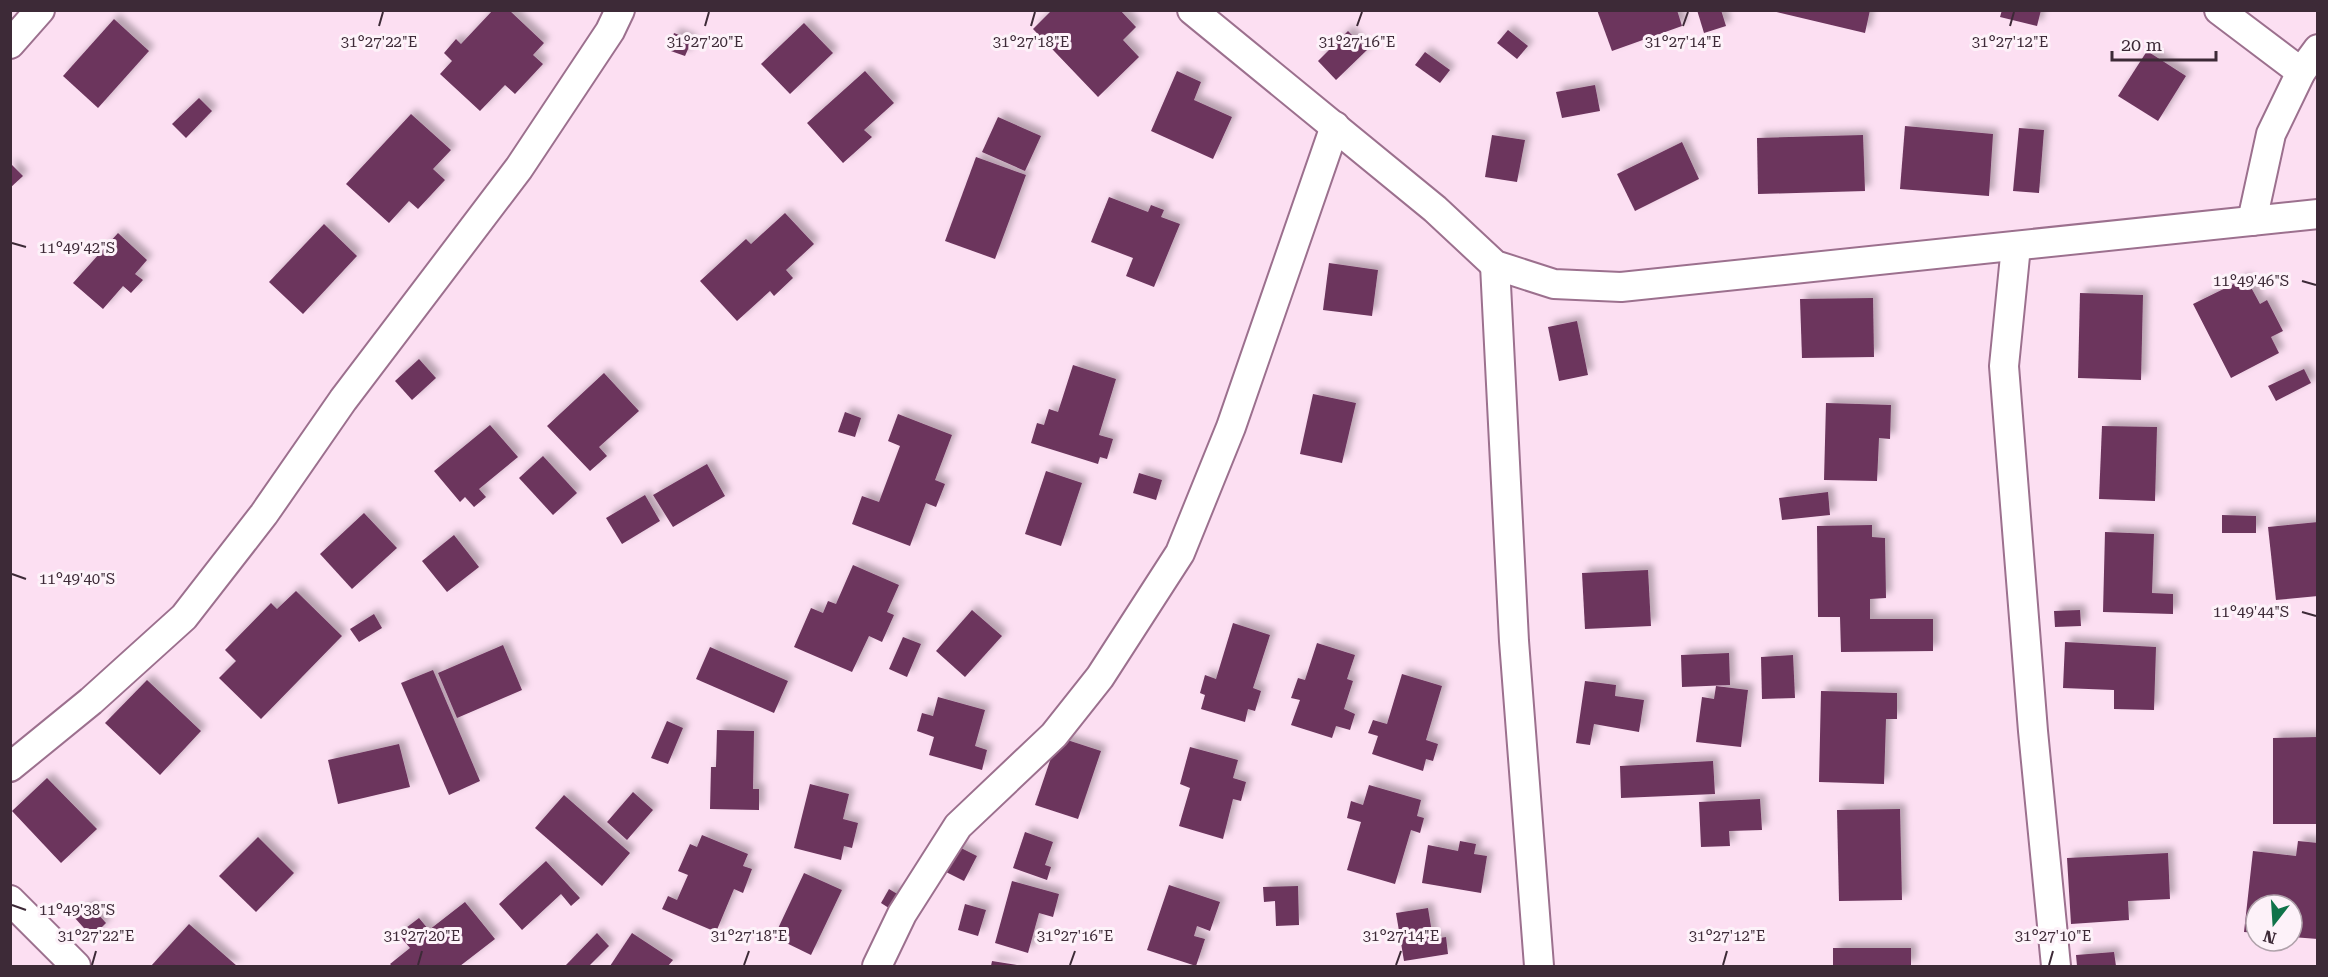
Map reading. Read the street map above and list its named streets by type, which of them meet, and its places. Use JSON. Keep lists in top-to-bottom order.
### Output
{
  "scale_bar": "20 m",
  "north": "bottom",
  "coordinates": [
    "31°27'22\"E",
    "31°27'20\"E",
    "31°27'18\"E",
    "31°27'16\"E",
    "31°27'14\"E",
    "31°27'12\"E",
    "11°49'42\"S",
    "11°49'46\"S",
    "11°49'40\"S",
    "11°49'44\"S",
    "11°49'38\"S",
    "31°27'10\"E"
  ]
}
